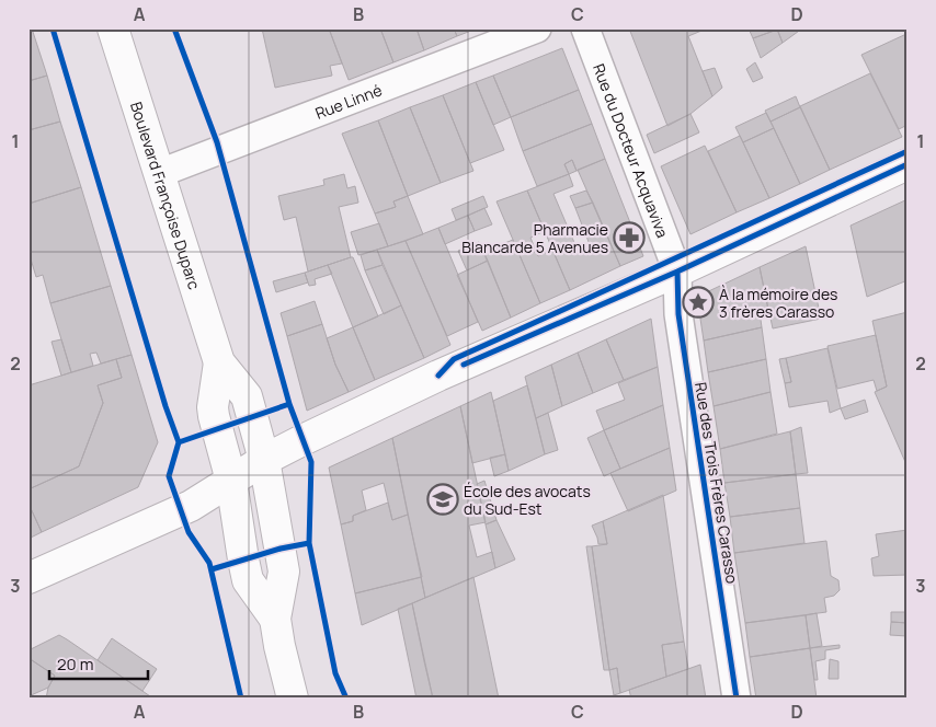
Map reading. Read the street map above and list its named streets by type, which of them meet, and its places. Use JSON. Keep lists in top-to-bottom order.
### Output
{
  "streets": {
    "main road": ["Boulevard Françoise Duparc"],
    "street": ["Rue Linné", "Rue du Docteur Acquaviva", "Rue des Trois Frères Carasso"]
  },
  "crossings": [
    ["Rue Linné", "Boulevard Françoise Duparc"],
    ["Rue du Docteur Acquaviva", "Rue des Trois Frères Carasso"]
  ],
  "places": {
    "pharmacy": ["Pharmacie Blancarde 5 Avenues"],
    "place": ["À la mémoire des 3 frères Carasso"],
    "school or university": ["École des avocats du Sud-Est"]
  },
  "scale_bar": "20 m",
  "grid": {
    "columns": [
      "A",
      "B",
      "C",
      "D"
    ],
    "rows": ["1", "2", "3"]
  }
}
